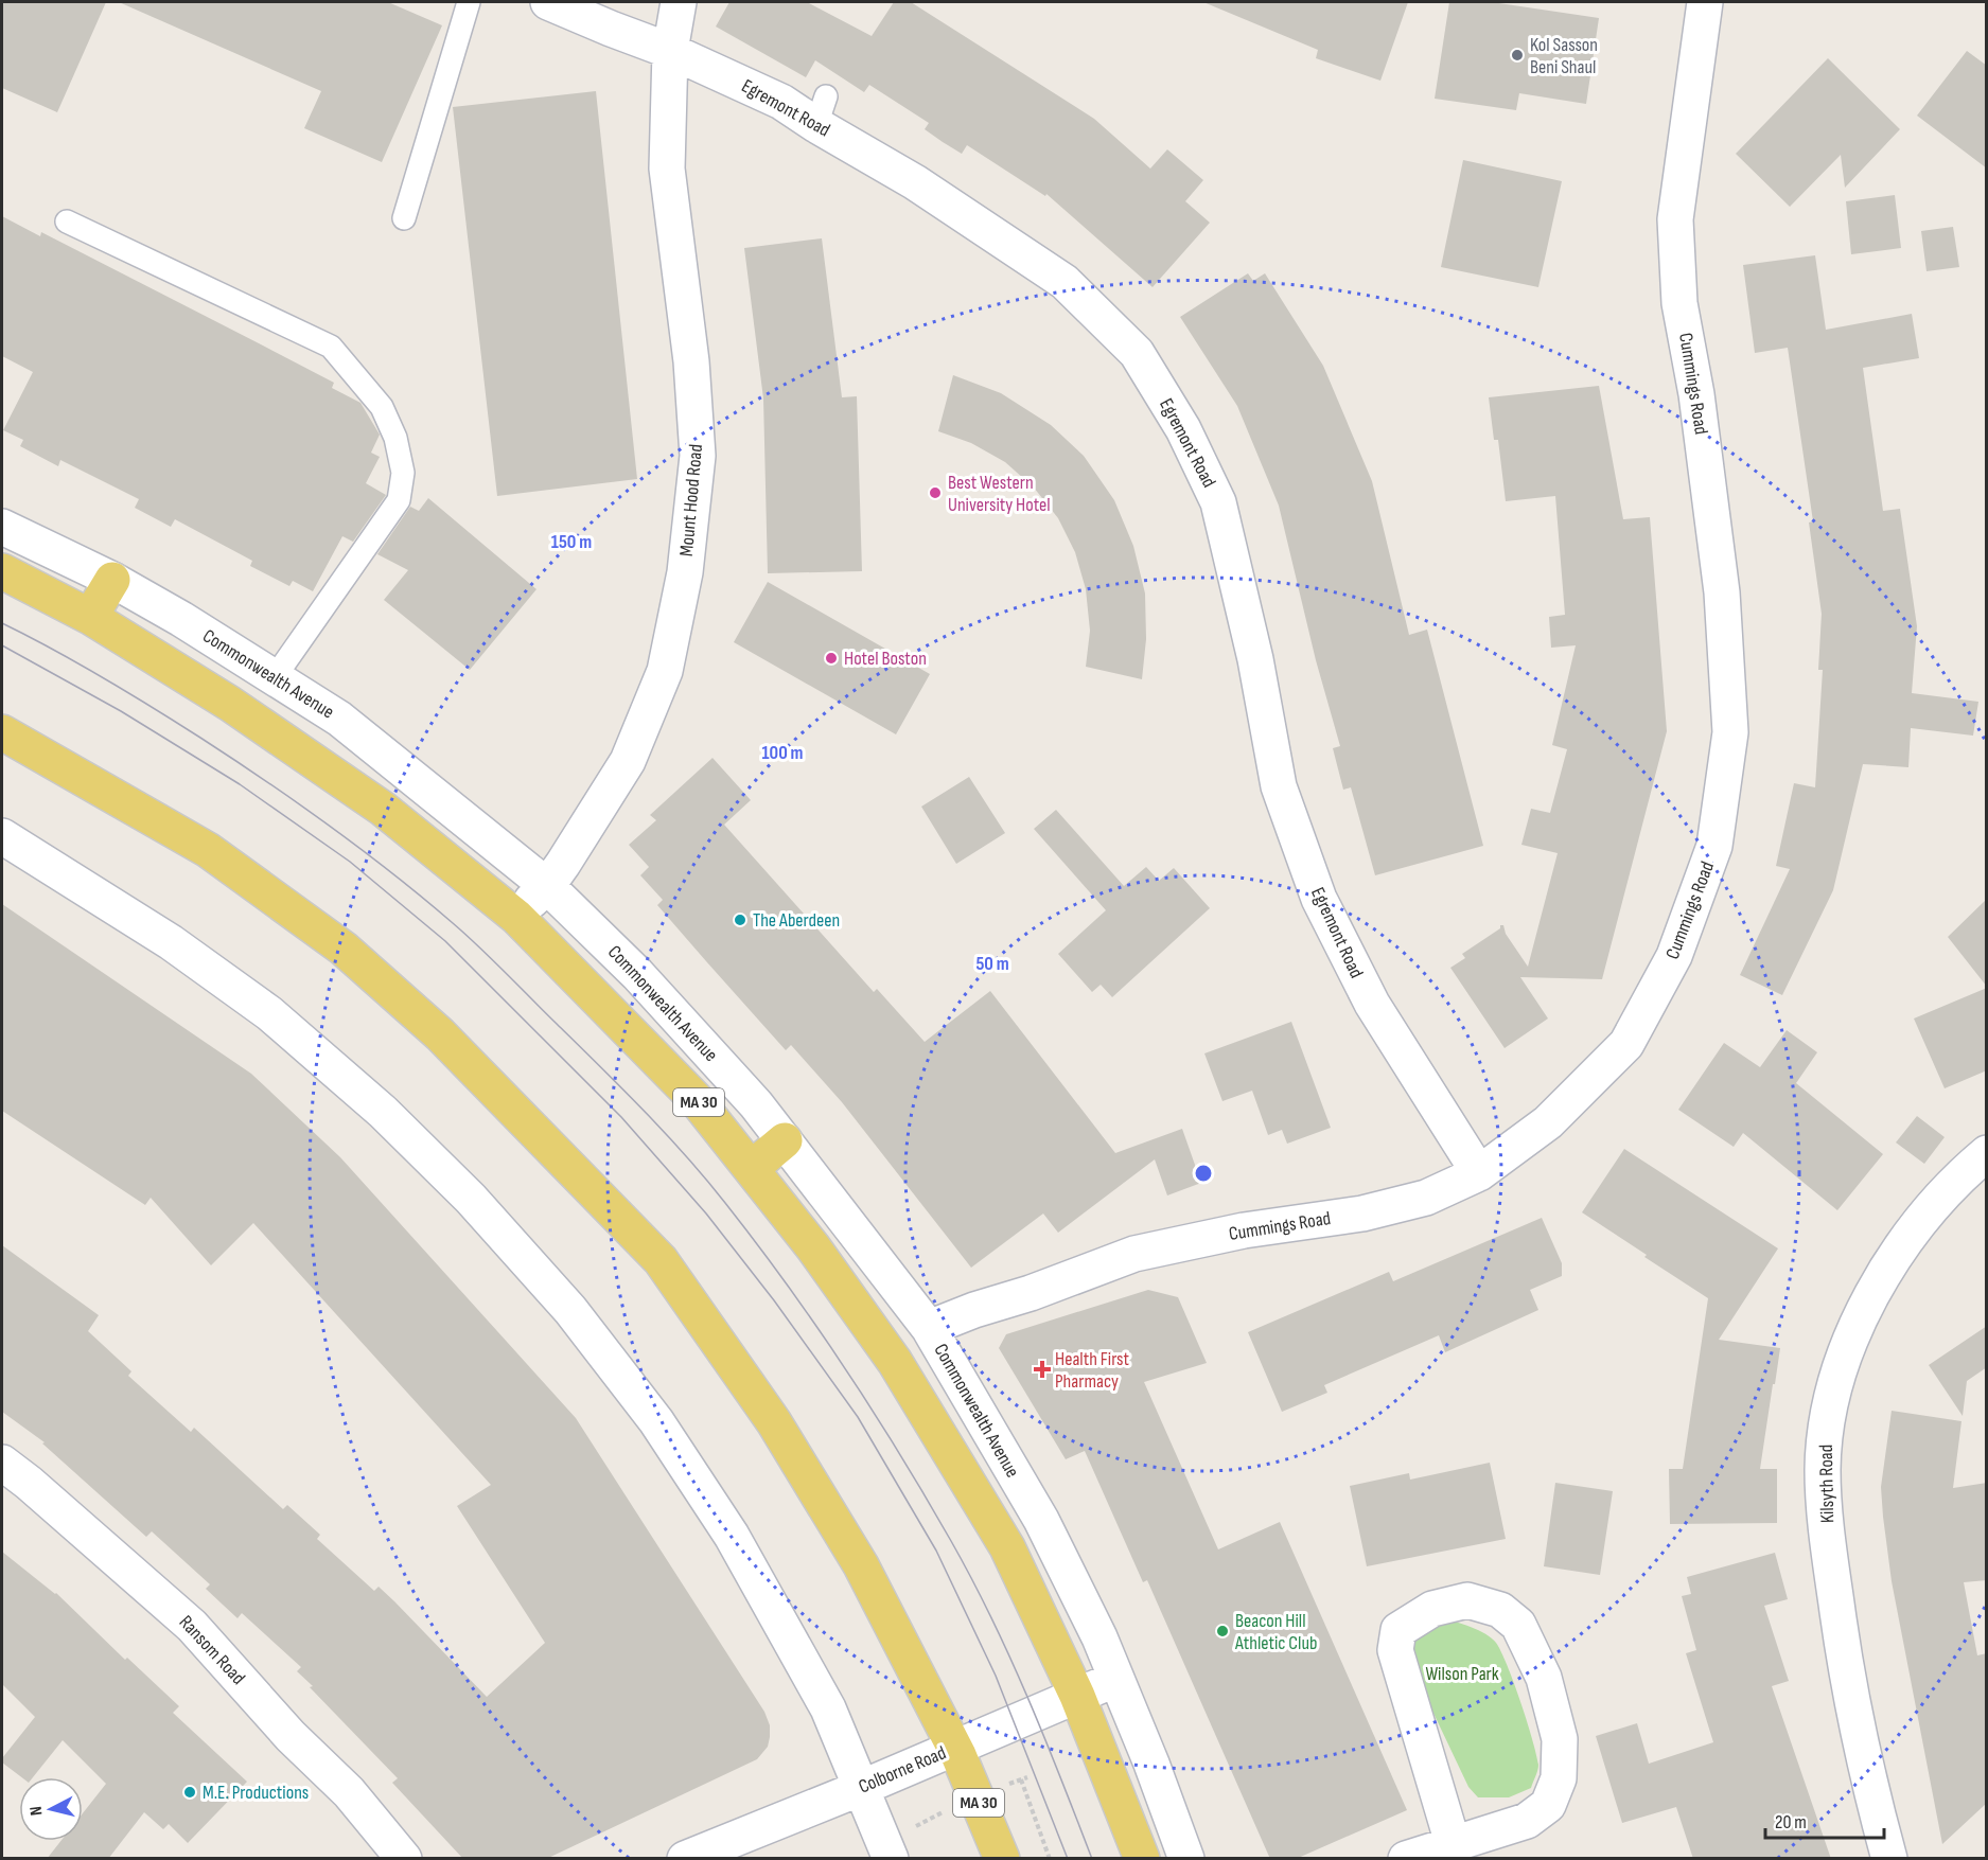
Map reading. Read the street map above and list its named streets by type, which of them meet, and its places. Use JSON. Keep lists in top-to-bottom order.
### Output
{
  "streets": {
    "main road": ["MA 30"],
    "street": [
      "Egremont Road",
      "Cummings Road",
      "Mount Hood Road",
      "Commonwealth Avenue",
      "Kilsyth Road",
      "Ransom Road",
      "Colborne Road"
    ]
  },
  "crossings": [
    ["Egremont Road", "Cummings Road"],
    ["Egremont Road", "Mount Hood Road"],
    ["Cummings Road", "Commonwealth Avenue"],
    ["Mount Hood Road", "Commonwealth Avenue"],
    ["Mount Hood Road", "MA 30"],
    ["Commonwealth Avenue", "Colborne Road"],
    ["MA 30", "Colborne Road"]
  ],
  "parks": ["Wilson Park"],
  "places": {
    "other": [
      "Kol Sasson Beni Shaul",
      "Best Western University Hotel",
      "Hotel Boston",
      "The Aberdeen",
      "Beacon Hill Athletic Club",
      "M.E. Productions"
    ],
    "health": ["Health First Pharmacy"]
  },
  "scale_bar": "20 m",
  "north": "left",
  "rings": ["150 m", "100 m", "50 m"]
}
